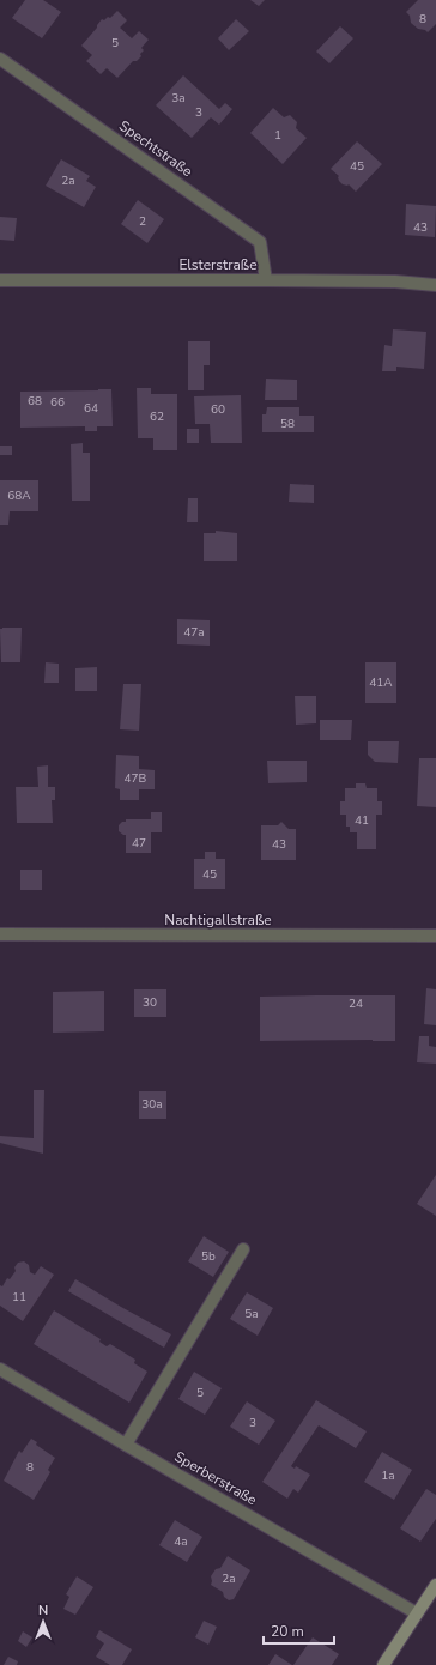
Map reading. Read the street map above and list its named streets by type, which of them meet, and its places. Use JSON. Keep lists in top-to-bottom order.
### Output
{
  "streets": {
    "street": [
      "Spechtstraße",
      "Elsterstraße",
      "Nachtigallstraße",
      "Sperberstraße"
    ]
  },
  "crossings": [
    ["Spechtstraße", "Elsterstraße"]
  ],
  "house_numbers": [
    "8",
    "5",
    "3a",
    "3",
    "1",
    "45",
    "2a",
    "2",
    "43",
    "68",
    "66",
    "64",
    "60",
    "62",
    "58",
    "68A",
    "47a",
    "41A",
    "47B",
    "41",
    "47",
    "43",
    "45",
    "30",
    "24",
    "30a",
    "5b",
    "11",
    "5a",
    "5",
    "3",
    "8",
    "1a",
    "4a",
    "2a"
  ],
  "scale_bar": "20 m",
  "north": "top"
}
